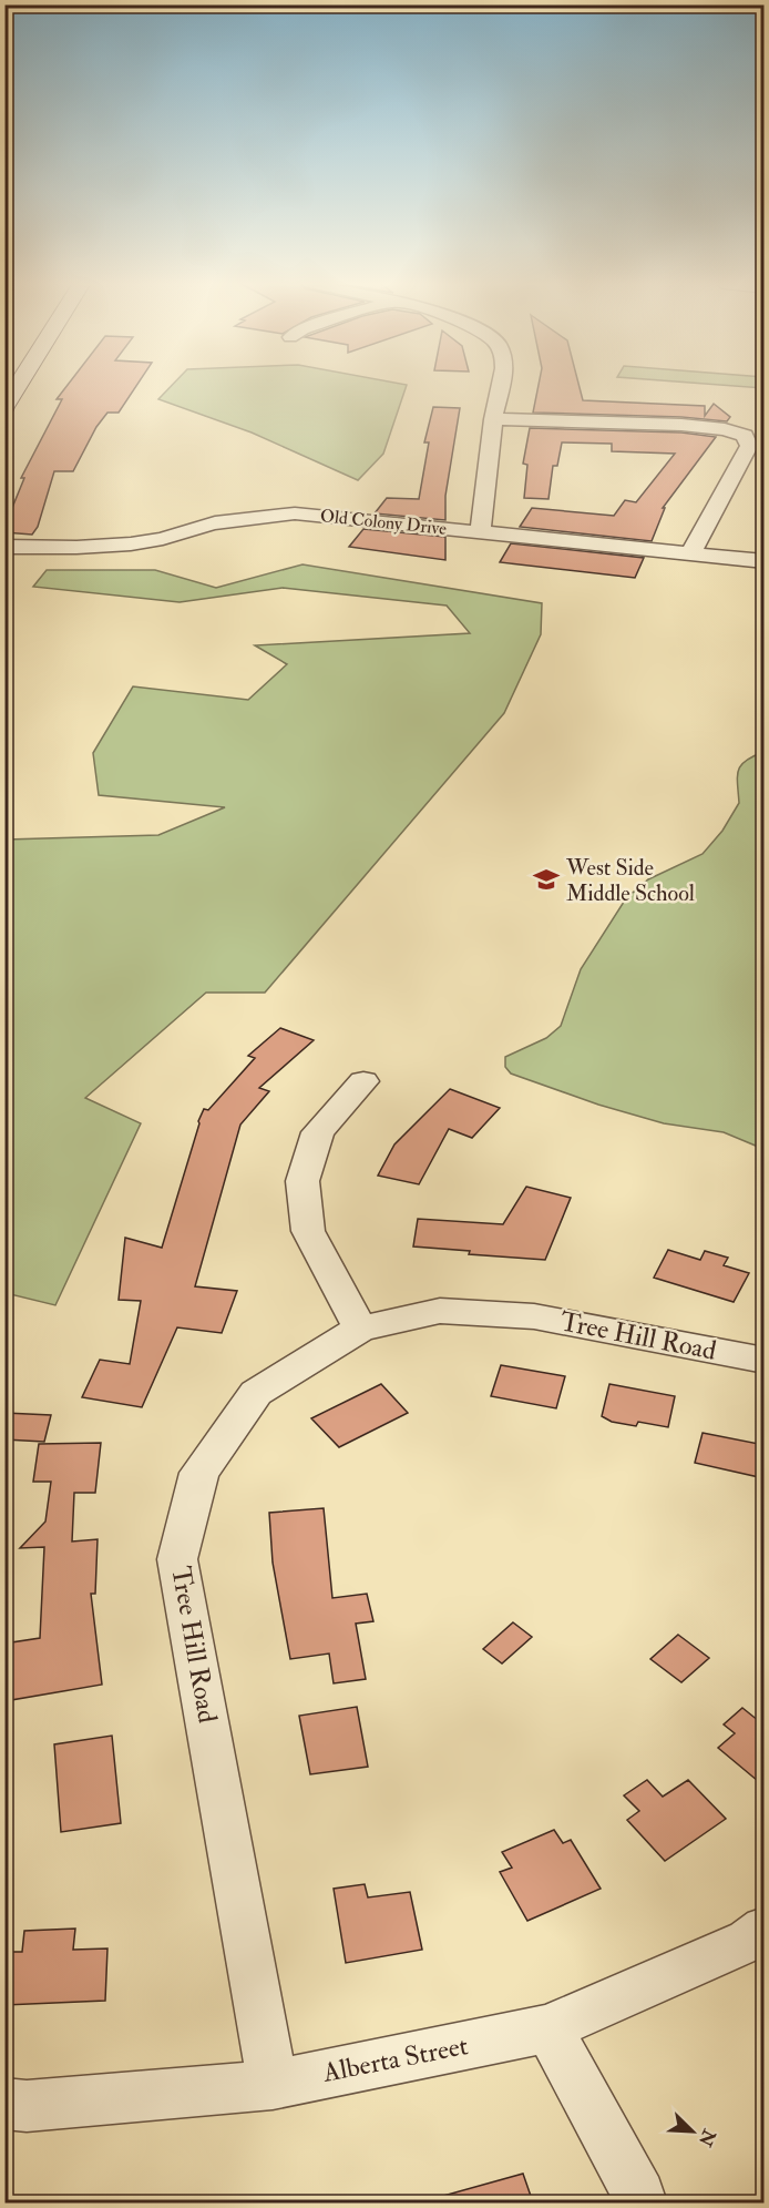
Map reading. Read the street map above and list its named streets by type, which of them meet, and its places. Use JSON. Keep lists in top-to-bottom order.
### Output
{
  "streets": {
    "street": ["Old Colony Drive", "Tree Hill Road", "Alberta Street"]
  },
  "crossings": [
    ["Tree Hill Road", "Alberta Street"]
  ],
  "places": {
    "school or university": ["West Side Middle School"]
  },
  "north": "bottom right"
}
